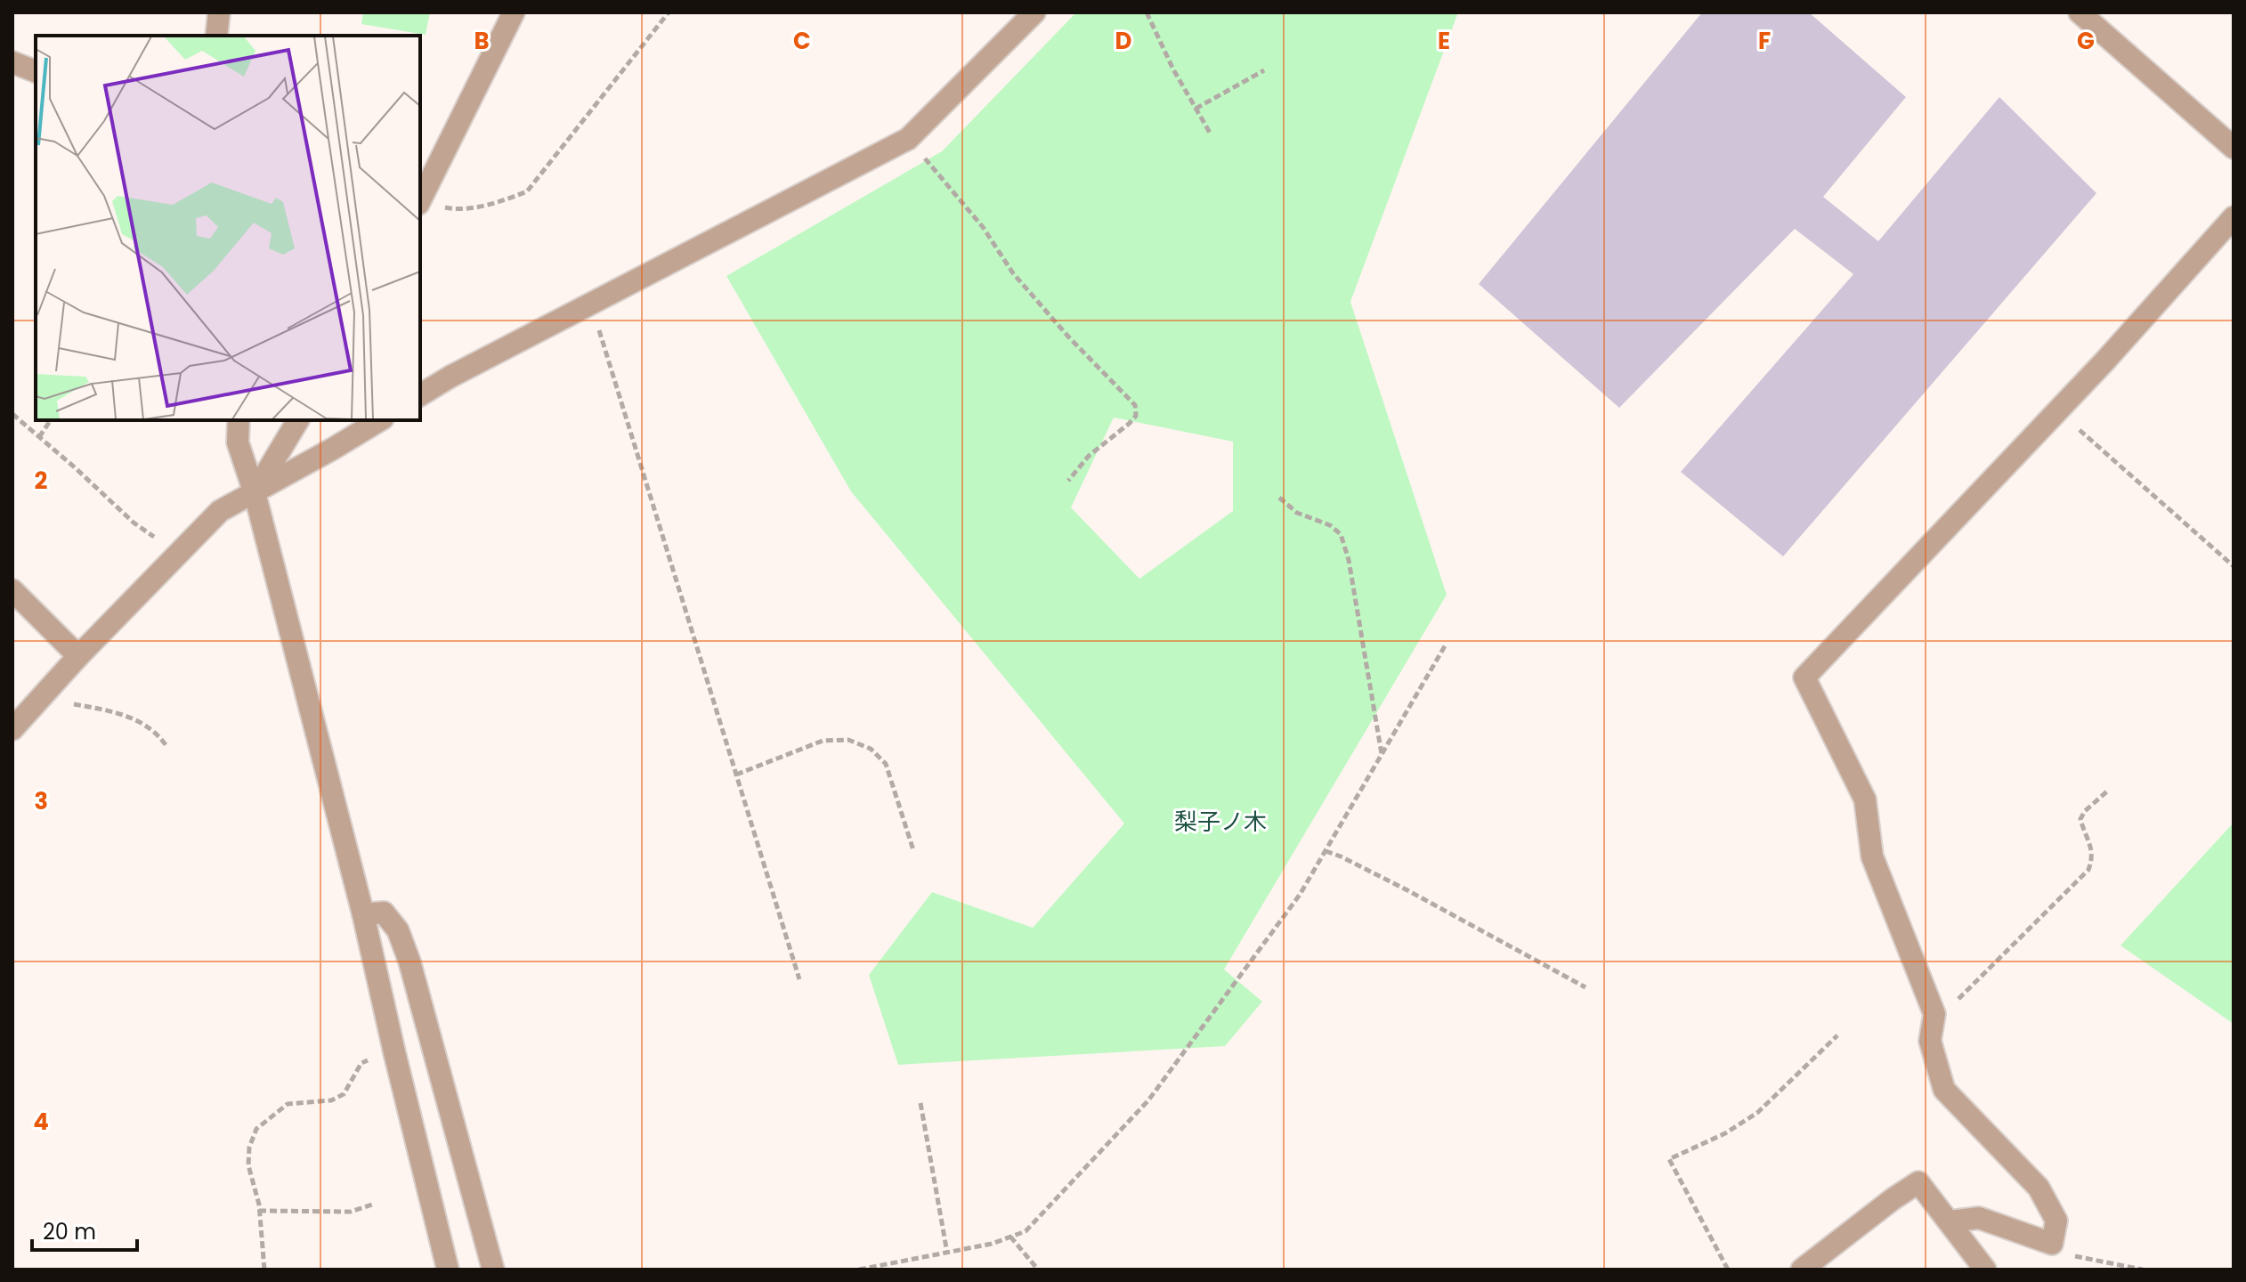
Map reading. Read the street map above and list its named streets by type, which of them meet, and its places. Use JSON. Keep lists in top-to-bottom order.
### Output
{
  "districts": ["梨子ノ木"],
  "scale_bar": "20 m",
  "grid": {
    "columns": [
      "B",
      "C",
      "D",
      "E",
      "F",
      "G"
    ],
    "rows": ["2", "3", "4"]
  }
}
